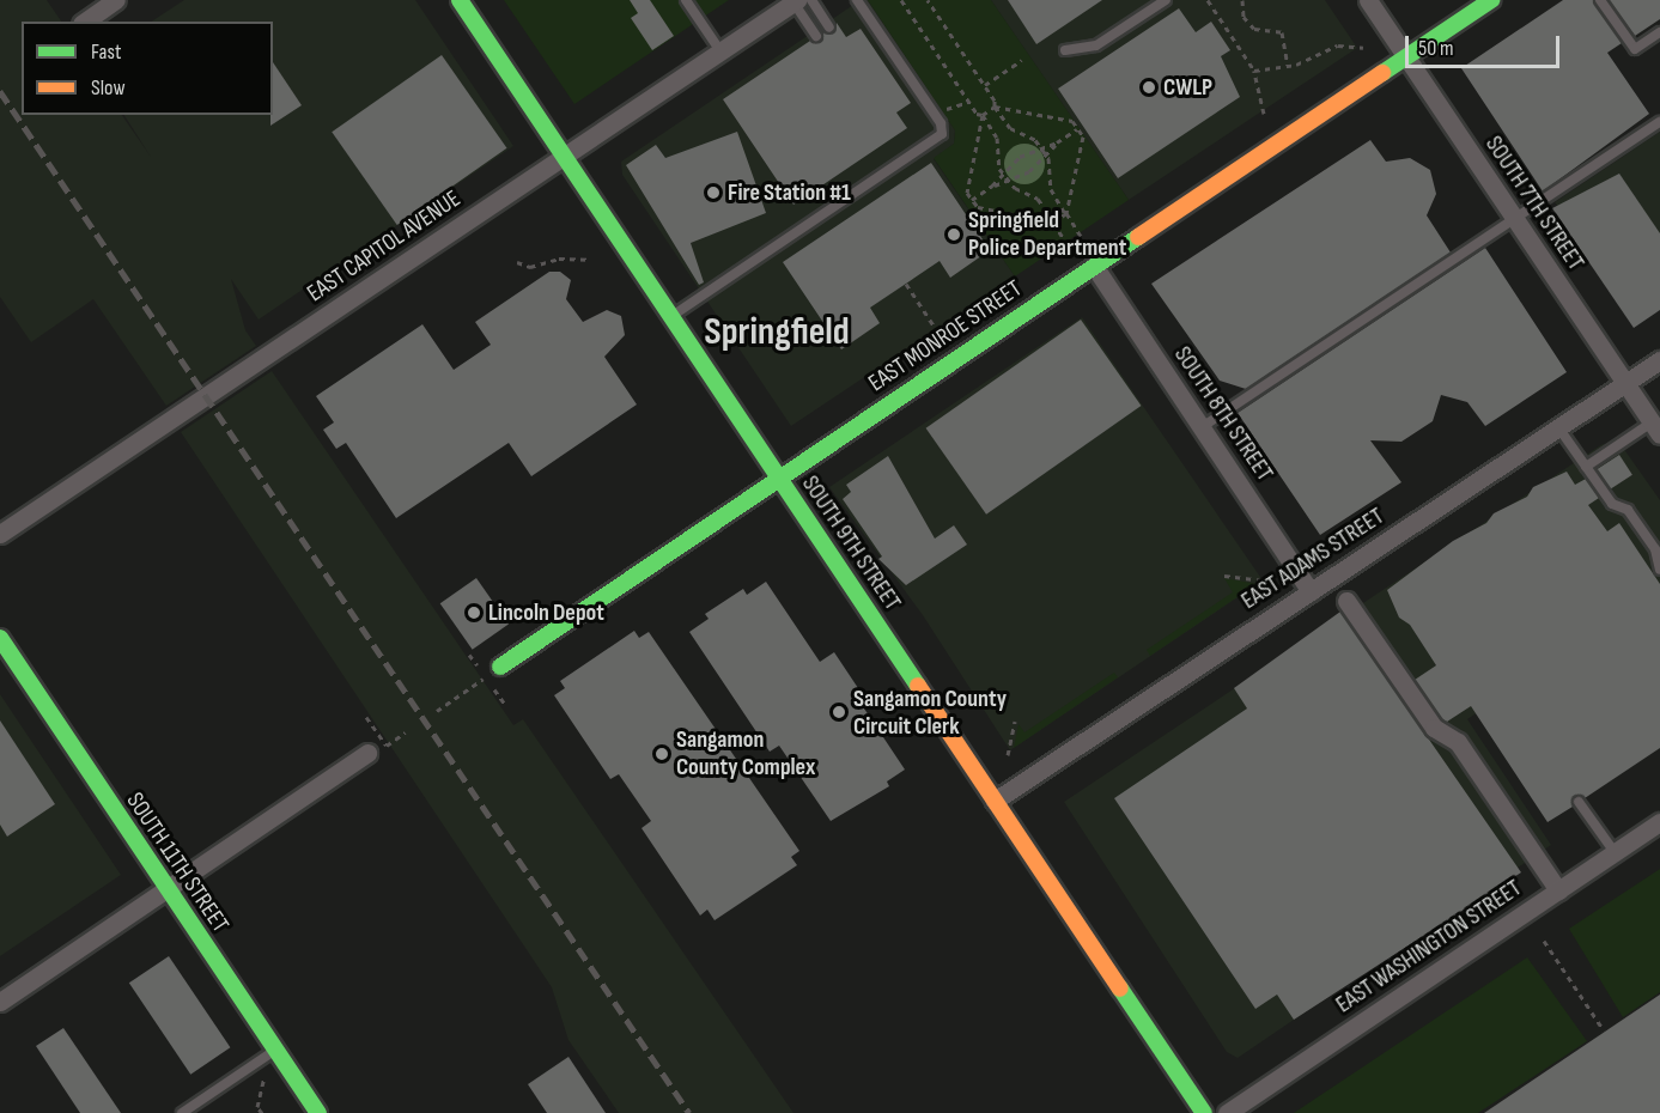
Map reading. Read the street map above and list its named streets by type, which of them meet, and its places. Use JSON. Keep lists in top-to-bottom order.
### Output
{
  "streets": {
    "street": [
      "SOUTH 7TH STREET",
      "EAST CAPITOL AVENUE",
      "EAST MONROE STREET",
      "SOUTH 8TH STREET",
      "SOUTH 9TH STREET",
      "EAST ADAMS STREET",
      "SOUTH 11TH STREET",
      "EAST WASHINGTON STREET"
    ]
  },
  "crossings": [
    ["SOUTH 7TH STREET", "EAST MONROE STREET"],
    ["SOUTH 7TH STREET", "EAST ADAMS STREET"],
    ["EAST CAPITOL AVENUE", "SOUTH 9TH STREET"],
    ["EAST MONROE STREET", "SOUTH 8TH STREET"],
    ["EAST MONROE STREET", "SOUTH 9TH STREET"],
    ["SOUTH 8TH STREET", "EAST ADAMS STREET"],
    ["SOUTH 9TH STREET", "EAST ADAMS STREET"]
  ],
  "districts": ["Springfield"],
  "places": [
    "CWLP",
    "Fire Station #1",
    "Springfield Police Department",
    "Lincoln Depot",
    "Sangamon County Circuit Clerk",
    "Sangamon County Complex"
  ],
  "legend": ["Fast", "Slow"],
  "scale_bar": "50 m"
}
